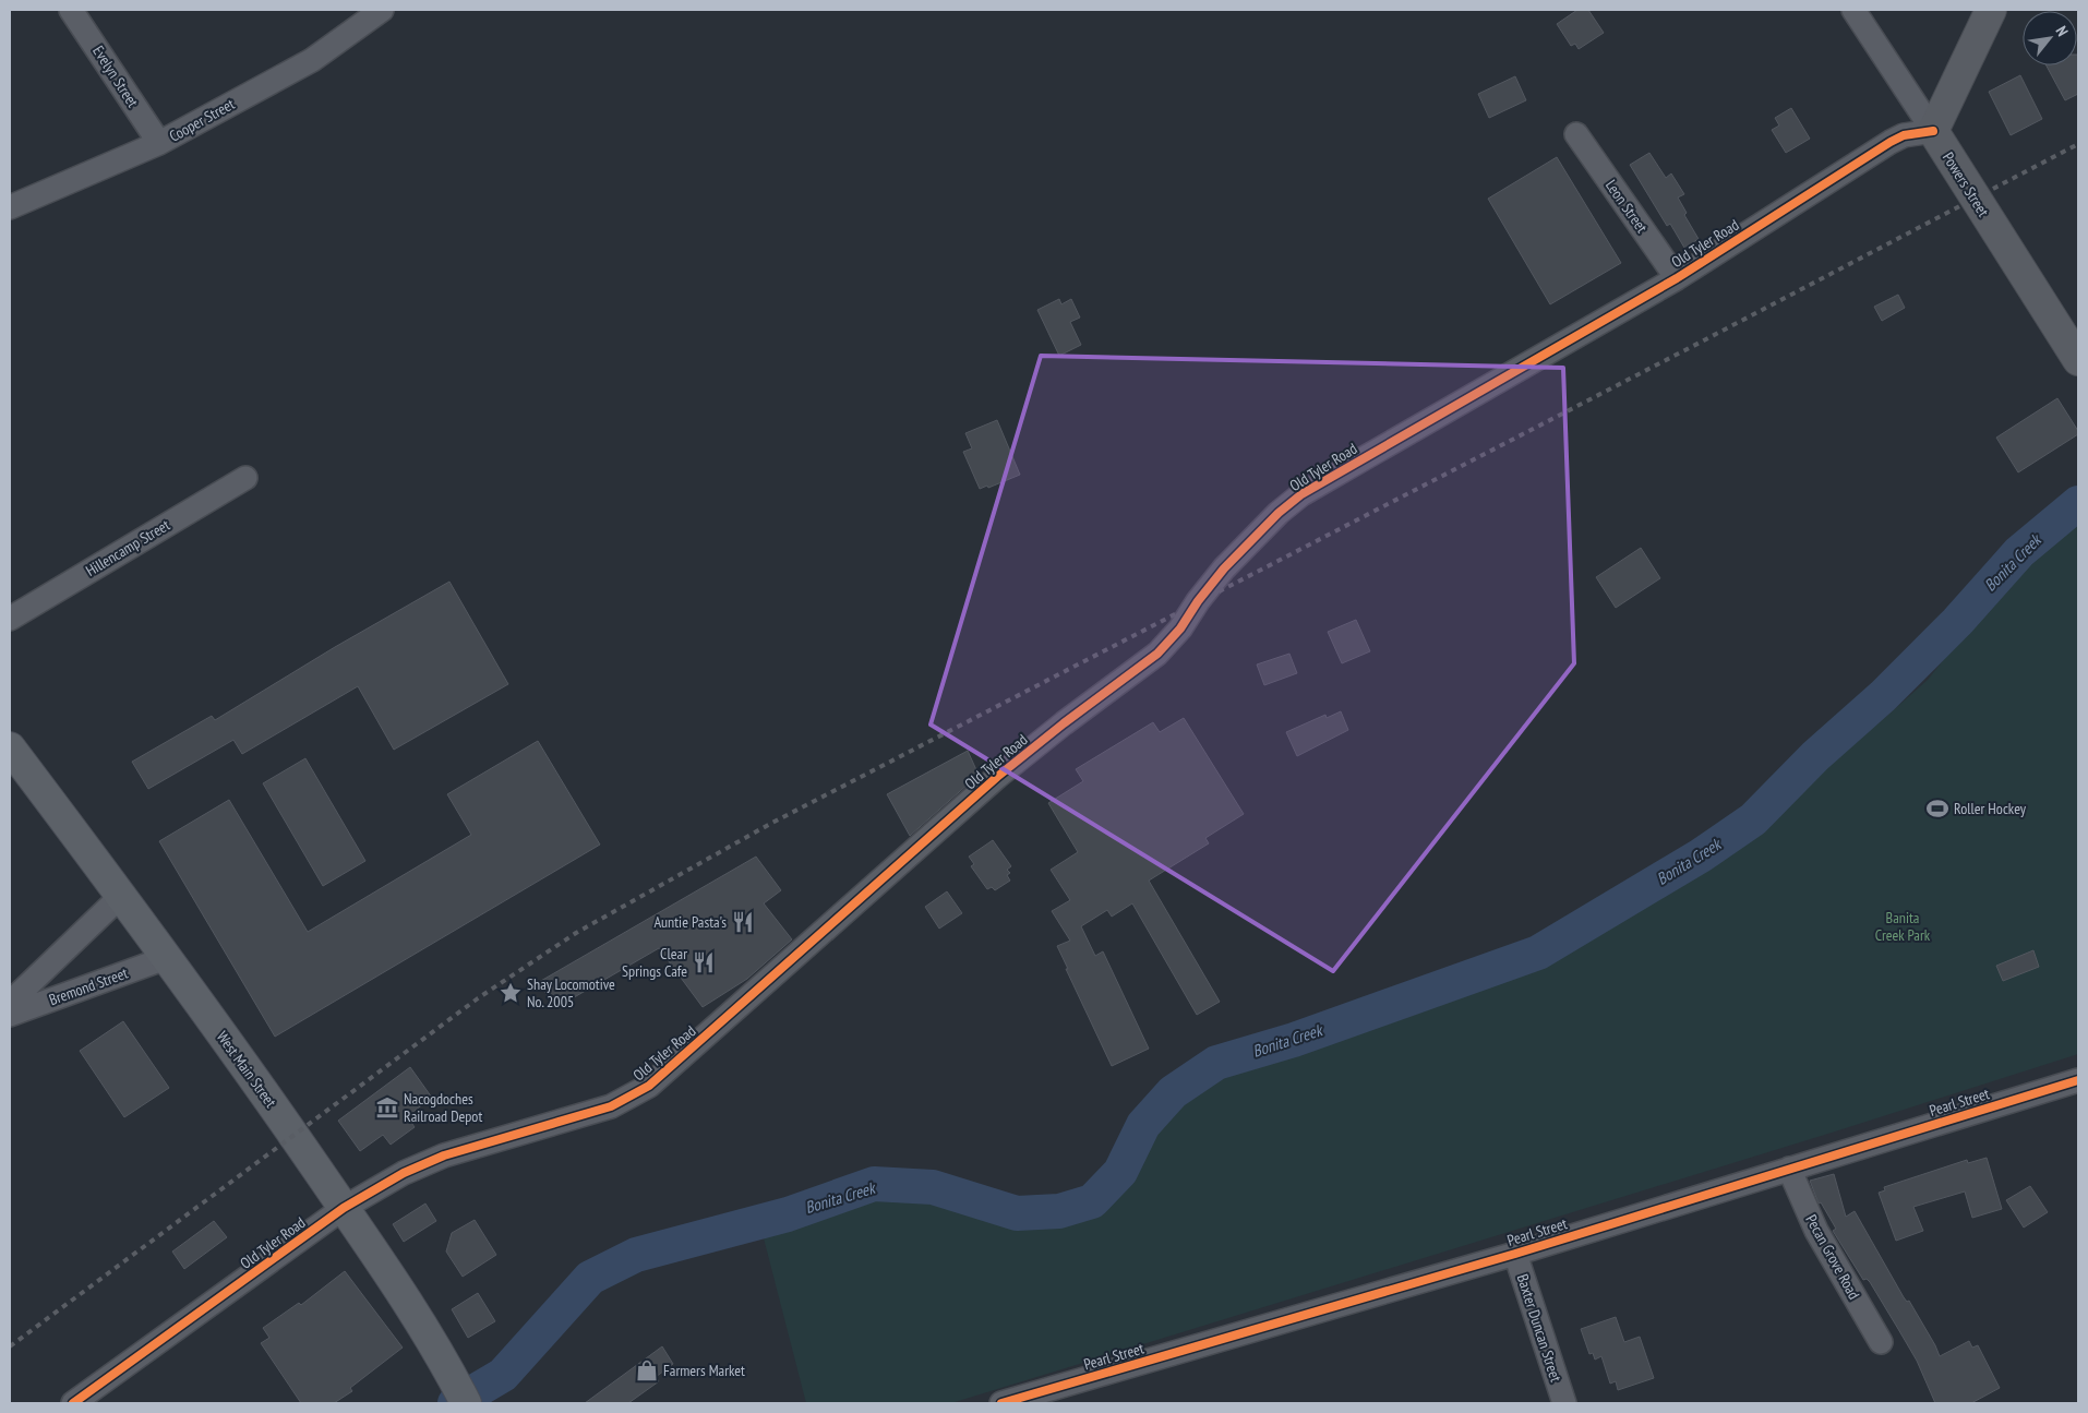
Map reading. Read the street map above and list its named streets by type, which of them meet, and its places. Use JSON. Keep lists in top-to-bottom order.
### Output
{
  "streets": {
    "main road": ["West Main Street"],
    "street": [
      "Evelyn Street",
      "Cooper Street",
      "Powers Street",
      "Leon Street",
      "Old Tyler Road",
      "Hillencamp Street",
      "Bremond Street",
      "Pearl Street",
      "Pecan Grove Road",
      "Baxter Duncan Street"
    ]
  },
  "crossings": [
    ["Evelyn Street", "Cooper Street"],
    ["Powers Street", "Old Tyler Road"],
    ["Leon Street", "Old Tyler Road"],
    ["Old Tyler Road", "West Main Street"],
    ["Bremond Street", "West Main Street"],
    ["Pearl Street", "Pecan Grove Road"],
    ["Pearl Street", "Baxter Duncan Street"]
  ],
  "water": ["Bonita Creek"],
  "parks": ["Banita Creek Park"],
  "places": {
    "sports": ["Roller Hockey"],
    "restaurant": ["Auntie Pasta's", "Clear Springs Cafe"],
    "place": ["Shay Locomotive No. 2005"],
    "museum": ["Nacogdoches Railroad Depot"],
    "shop": ["Farmers Market"]
  },
  "north": "top right"
}
